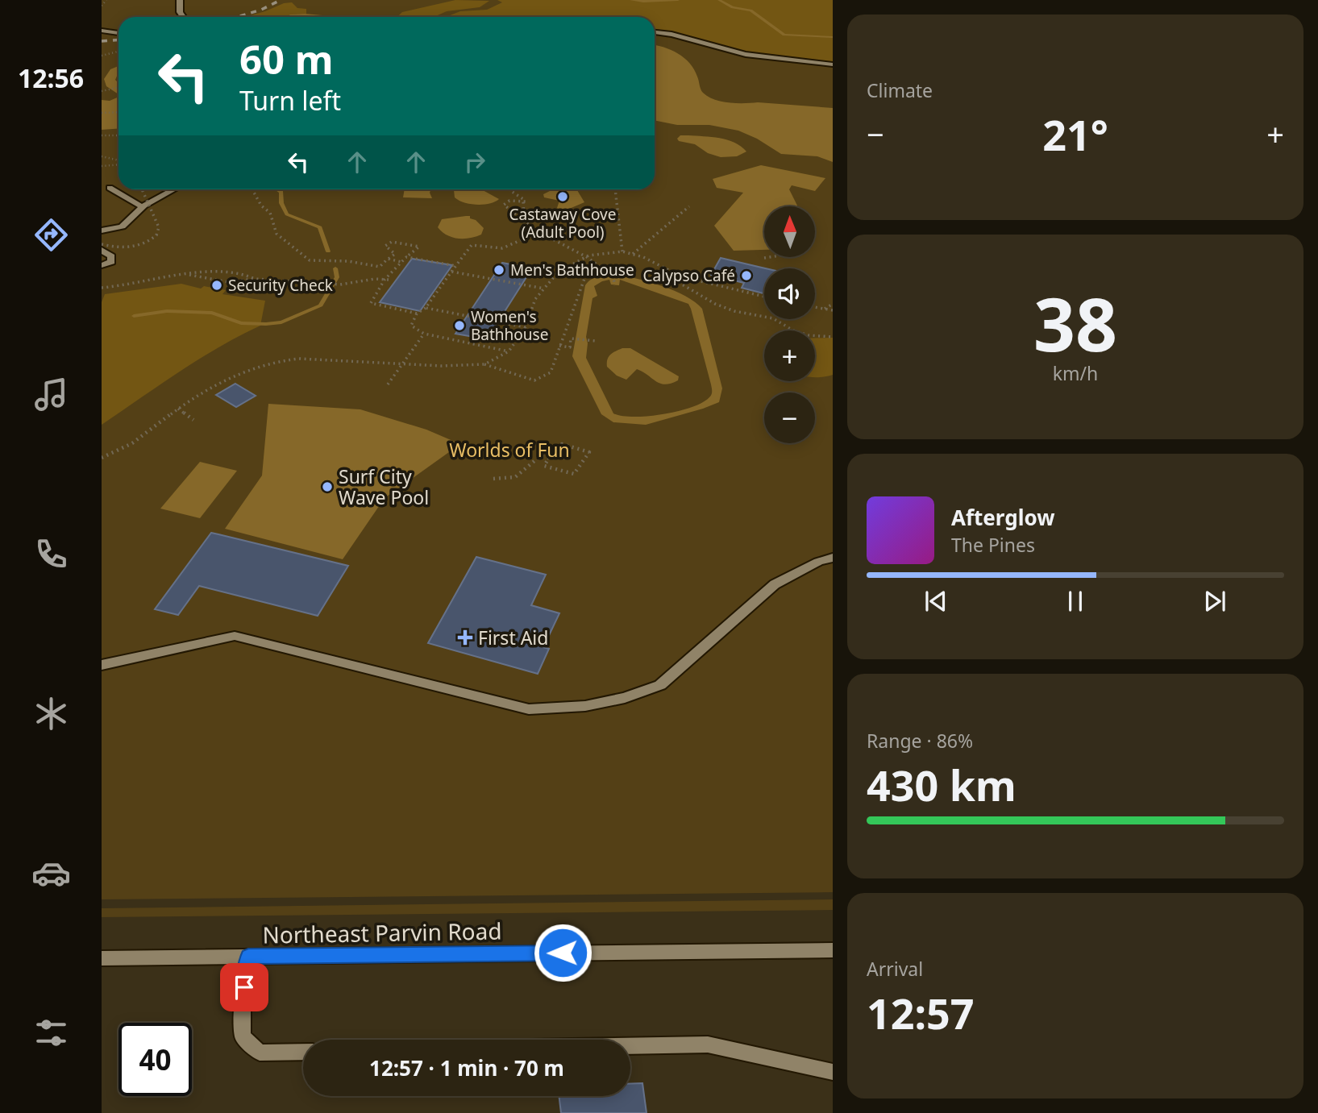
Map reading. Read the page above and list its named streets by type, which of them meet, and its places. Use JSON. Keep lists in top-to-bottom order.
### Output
{
  "streets": {
    "street": ["Northeast Parvin Road"]
  },
  "parks": ["Worlds of Fun"],
  "places": {
    "other": [
      "Castaway Cove (Adult Pool)",
      "Men's Bathhouse",
      "Calypso Café",
      "Security Check",
      "Women's Bathhouse",
      "Surf City Wave Pool"
    ],
    "health": ["First Aid"]
  },
  "north": "top",
  "page": {
    "tabs": "12:56",
    "tile": [
      "Climate",
      ["38", "km/h"],
      ["Range · 86%", "430 km"],
      ["Arrival", "12:57"]
    ],
    "turn": ["60 m", "Turn left"],
    "heat": ["−", "21°", "+"],
    "map_buttons": ["+", "−"],
    "song": ["Afterglow", "The Pines"],
    "limit": "40",
    "trip": "12:57 · 1 min · 70 m"
  }
}
